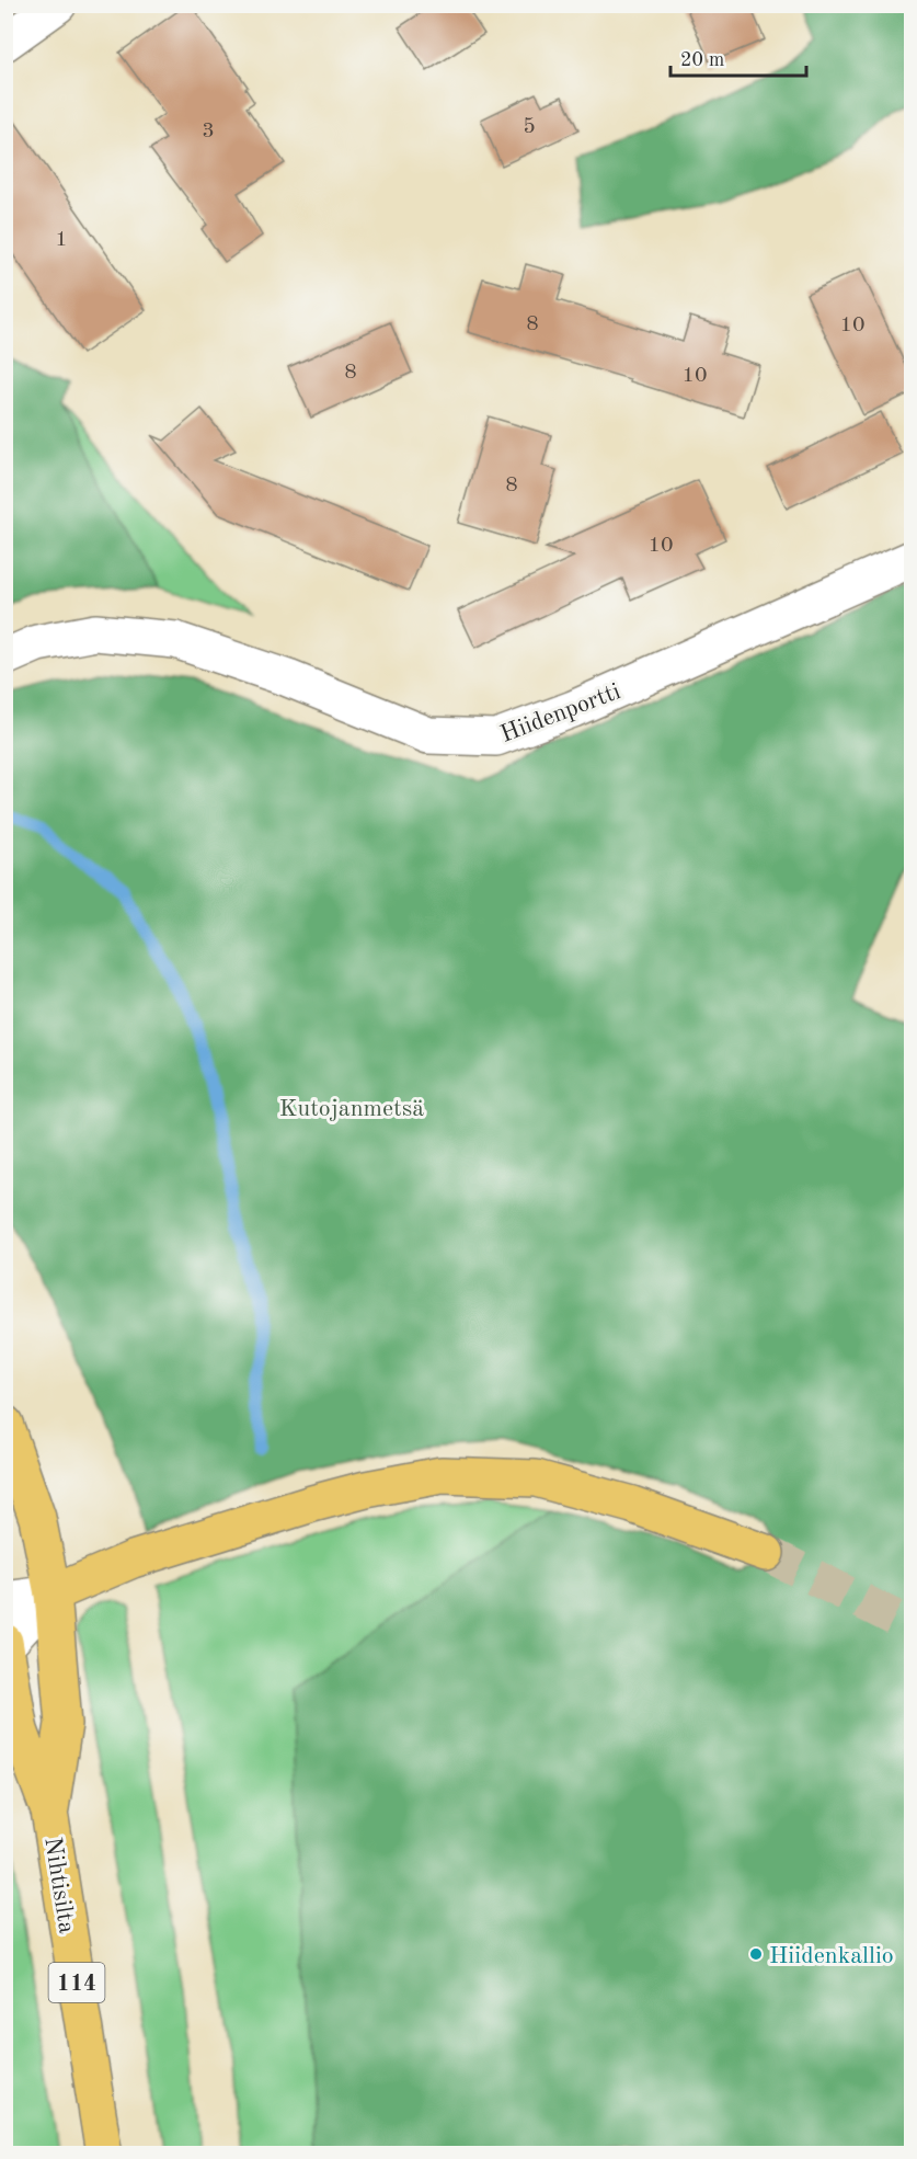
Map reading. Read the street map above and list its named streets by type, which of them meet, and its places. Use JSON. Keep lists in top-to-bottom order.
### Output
{
  "streets": {
    "main road": ["Nihtisilta", "114"],
    "street": ["Hiidenportti"]
  },
  "crossings": [
    ["Nihtisilta", "114"]
  ],
  "parks": ["Kutojanmetsä"],
  "places": ["Hiidenkallio"],
  "house_numbers": [
    "5",
    "3",
    "1",
    "8",
    "10",
    "8",
    "10",
    "8",
    "10"
  ],
  "scale_bar": "20 m"
}
